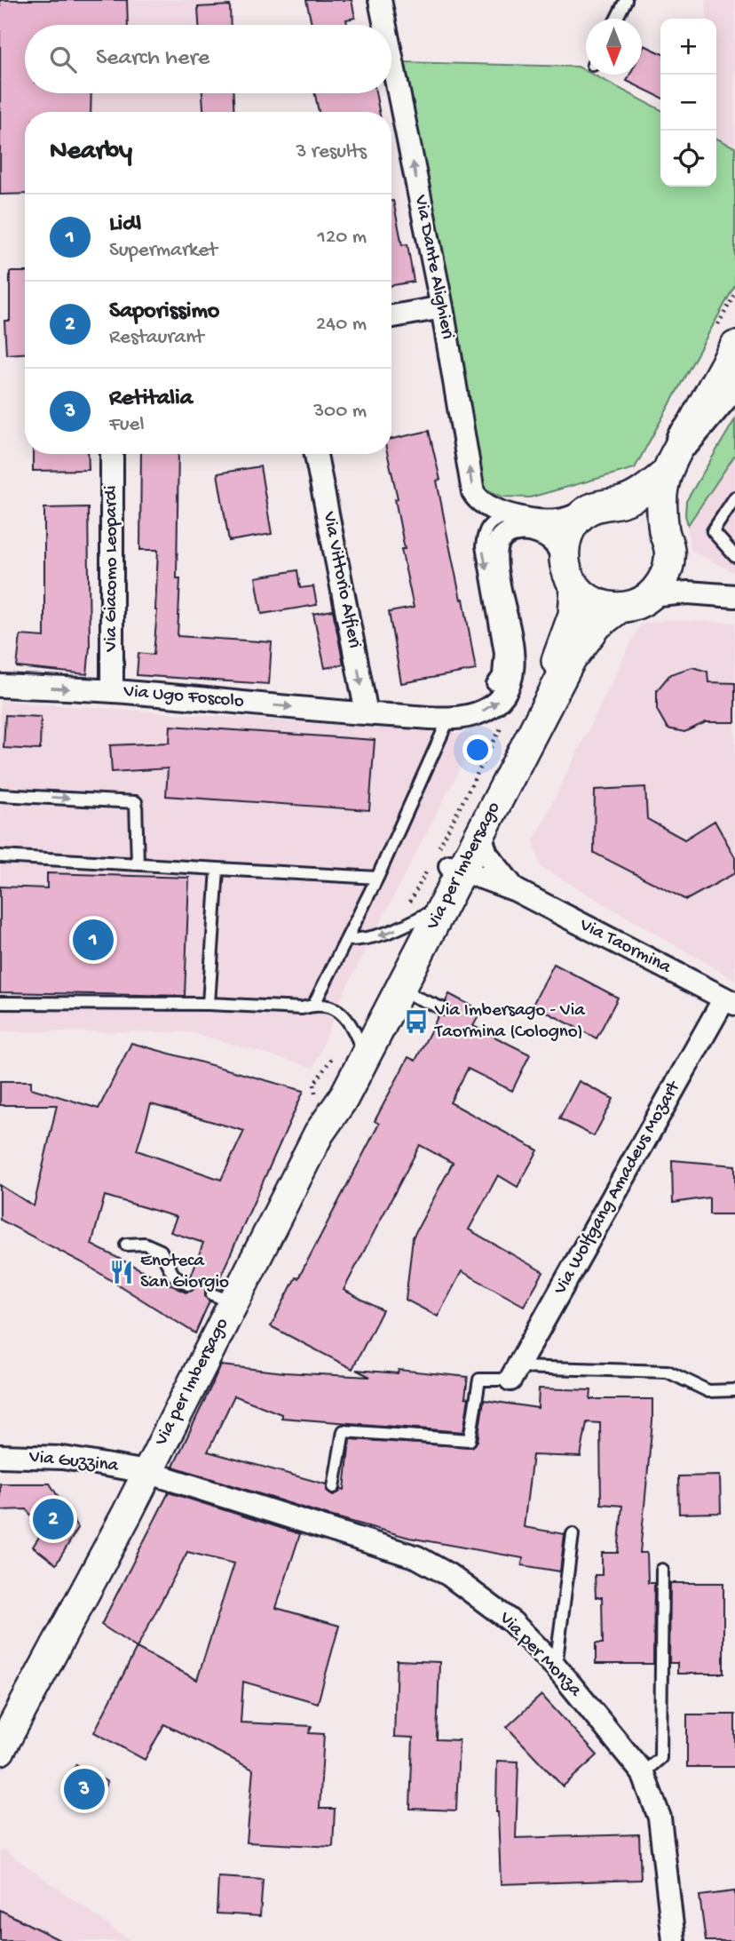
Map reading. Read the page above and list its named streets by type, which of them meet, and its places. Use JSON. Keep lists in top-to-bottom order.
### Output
{
  "streets": {
    "main road": ["Via per Imbersago"],
    "street": [
      "Via Dante Alighieri",
      "Via Giacomo Leopardi",
      "Via Vittorio Alfieri",
      "Via Ugo Foscolo",
      "Via Taormina",
      "Via Wolfgang Amadeus Mozart",
      "Via Guzzina",
      "Via per Monza"
    ]
  },
  "crossings": [
    ["Via Dante Alighieri", "Via per Imbersago"],
    ["Via Giacomo Leopardi", "Via Ugo Foscolo"],
    ["Via Vittorio Alfieri", "Via Ugo Foscolo"],
    ["Via per Imbersago", "Via Taormina"],
    ["Via per Imbersago", "Via Guzzina"],
    ["Via per Imbersago", "Via per Monza"],
    ["Via Taormina", "Via Wolfgang Amadeus Mozart"],
    ["Via Guzzina", "Via per Monza"]
  ],
  "one_way": ["Via Dante Alighieri", "Via Vittorio Alfieri", "Via Ugo Foscolo"],
  "places": {
    "bus stop": ["Via Imbersago - Via Taormina (Cologno)"],
    "restaurant": ["Enoteca San Giorgio"]
  },
  "north": "bottom",
  "page": {
    "map_buttons": ["+", "−"],
    "search": "Search here",
    "heading": ["Nearby", "3 results"],
    "list": [
      {
        "mark": "1",
        "name": "Lidl",
        "note": "Supermarket",
        "value": "120 m"
      },
      {
        "mark": "2",
        "name": "Saporissimo",
        "note": "Restaurant",
        "value": "240 m"
      },
      {
        "mark": "3",
        "name": "Retitalia",
        "note": "Fuel",
        "value": "300 m"
      }
    ],
    "pins": ["1", "2", "3"]
  }
}
